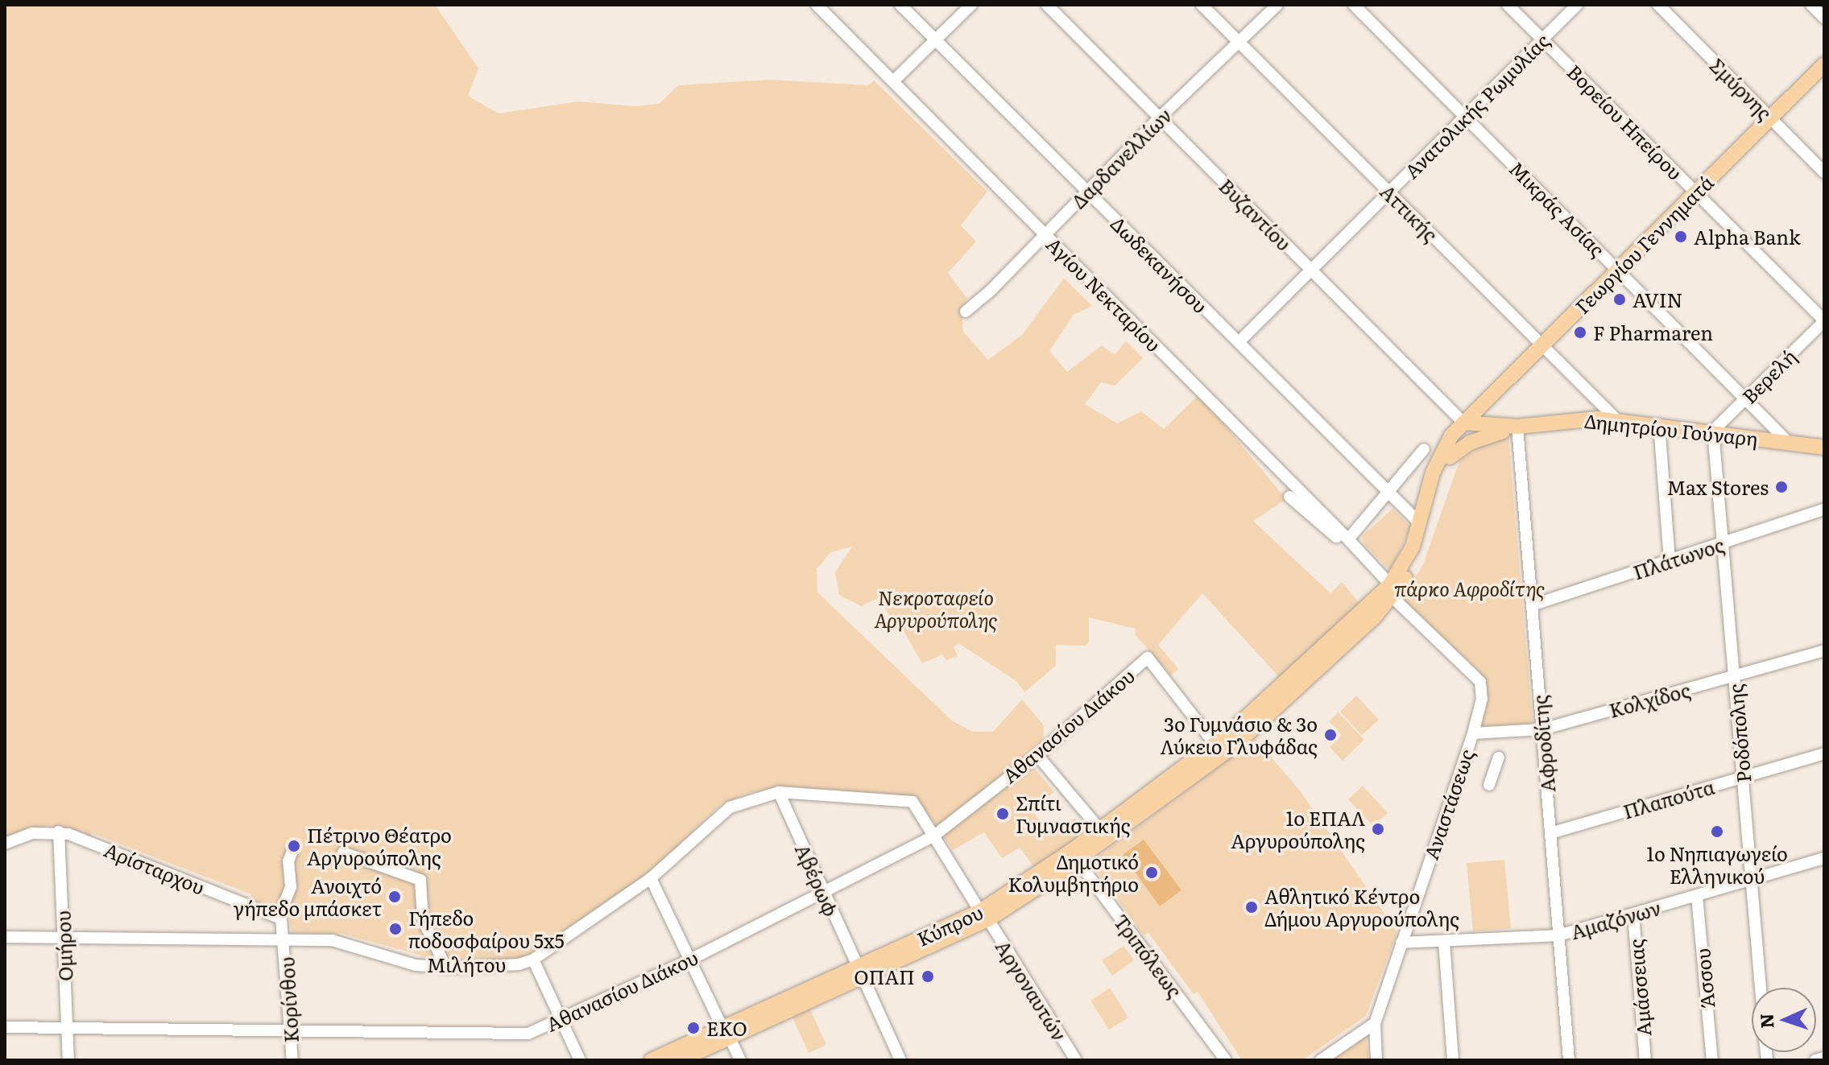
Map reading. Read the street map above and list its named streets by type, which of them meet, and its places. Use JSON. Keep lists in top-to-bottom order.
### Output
{
  "streets": {
    "main road": ["Γεωργίου Γεννηματά", "Δημητρίου Γούναρη", "Κύπρου"],
    "street": [
      "Σμύρνης",
      "Ανατολικής Ρωμυλίας",
      "Βορείου Ηπείρου",
      "Δαρδανελλίων",
      "Μικράς Ασίας",
      "Αττικής",
      "Βυζαντίου",
      "Δωδεκανήσου",
      "Αγίου Νεκταρίου",
      "Βερελή",
      "Πλάτωνος",
      "Κολχίδος",
      "Αθανασίου Διάκου",
      "Ροδόπολης",
      "Αφροδίτης",
      "Πλαπούτα",
      "Αναστάσεως",
      "Αρίσταρχου",
      "Αβέρωφ",
      "Αμαζόνων",
      "Ομήρου",
      "Τριπόλεως",
      "Μιλήτου",
      "Άσσου",
      "Αμάσσειας",
      "Αργοναυτών",
      "Κορίνθου"
    ]
  },
  "crossings": [
    ["Σμύρνης", "Γεωργίου Γεννηματά"],
    ["Ανατολικής Ρωμυλίας", "Βορείου Ηπείρου"],
    ["Ανατολικής Ρωμυλίας", "Μικράς Ασίας"],
    ["Ανατολικής Ρωμυλίας", "Αττικής"],
    ["Ανατολικής Ρωμυλίας", "Βυζαντίου"],
    ["Ανατολικής Ρωμυλίας", "Δωδεκανήσου"],
    ["Βορείου Ηπείρου", "Γεωργίου Γεννηματά"],
    ["Βορείου Ηπείρου", "Βερελή"],
    ["Δαρδανελλίων", "Αττικής"],
    ["Δαρδανελλίων", "Βυζαντίου"],
    ["Δαρδανελλίων", "Δωδεκανήσου"],
    ["Δαρδανελλίων", "Αγίου Νεκταρίου"],
    ["Μικράς Ασίας", "Γεωργίου Γεννηματά"],
    ["Μικράς Ασίας", "Βερελή"],
    ["Μικράς Ασίας", "Δημητρίου Γούναρη"],
    ["Αττικής", "Γεωργίου Γεννηματά"],
    ["Αττικής", "Δημητρίου Γούναρη"],
    ["Βυζαντίου", "Γεωργίου Γεννηματά"],
    ["Γεωργίου Γεννηματά", "Δωδεκανήσου"],
    ["Γεωργίου Γεννηματά", "Αγίου Νεκταρίου"],
    ["Γεωργίου Γεννηματά", "Κύπρου"],
    ["Αγίου Νεκταρίου", "Κολχίδος"],
    ["Αγίου Νεκταρίου", "Αναστάσεως"],
    ["Αγίου Νεκταρίου", "Κύπρου"],
    ["Βερελή", "Δημητρίου Γούναρη"],
    ["Βερελή", "Ροδόπολης"],
    ["Δημητρίου Γούναρη", "Ροδόπολης"],
    ["Δημητρίου Γούναρη", "Αφροδίτης"],
    ["Πλάτωνος", "Ροδόπολης"],
    ["Πλάτωνος", "Αφροδίτης"],
    ["Κολχίδος", "Ροδόπολης"],
    ["Κολχίδος", "Αφροδίτης"],
    ["Κολχίδος", "Αναστάσεως"],
    ["Αθανασίου Διάκου", "Αβέρωφ"],
    ["Αθανασίου Διάκου", "Κύπρου"],
    ["Αθανασίου Διάκου", "Ομήρου"],
    ["Αθανασίου Διάκου", "Μιλήτου"],
    ["Αθανασίου Διάκου", "Αργοναυτών"],
    ["Αθανασίου Διάκου", "Κορίνθου"],
    ["Ροδόπολης", "Πλαπούτα"],
    ["Ροδόπολης", "Αμαζόνων"],
    ["Αφροδίτης", "Πλαπούτα"],
    ["Αφροδίτης", "Αμαζόνων"],
    ["Αναστάσεως", "Αμαζόνων"],
    ["Αρίσταρχου", "Ομήρου"],
    ["Αβέρωφ", "Κύπρου"],
    ["Αβέρωφ", "Μιλήτου"],
    ["Αμαζόνων", "Άσσου"],
    ["Αμαζόνων", "Αμάσσειας"],
    ["Κύπρου", "Τριπόλεως"],
    ["Κύπρου", "Αργοναυτών"],
    ["Ομήρου", "Μιλήτου"],
    ["Μιλήτου", "Αργοναυτών"],
    ["Μιλήτου", "Κορίνθου"]
  ],
  "parks": ["πάρκο Αφροδίτης", "Νεκροταφείο Αργυρούπολης"],
  "places": [
    "Alpha Bank",
    "AVIN",
    "F Pharmaren",
    "Max Stores",
    "3ο Γυμνάσιο & 3ο Λύκειο Γλυφάδας",
    "Σπίτι Γυμναστικής",
    "1o ΕΠΑΛ Αργυρούπολης",
    "1ο Νηπιαγωγείο Ελληνικού",
    "Πέτρινο Θέατρο Αργυρούπολης",
    "Δημοτικό Κολυμβητήριο",
    "Ανοιχτό γήπεδο μπάσκετ",
    "Αθλητικό Κέντρο Δήμου Αργυρούπολης",
    "Γήπεδο ποδοσφαίρου 5x5",
    "ΟΠΑΠ",
    "EKO"
  ],
  "north": "left"
}
